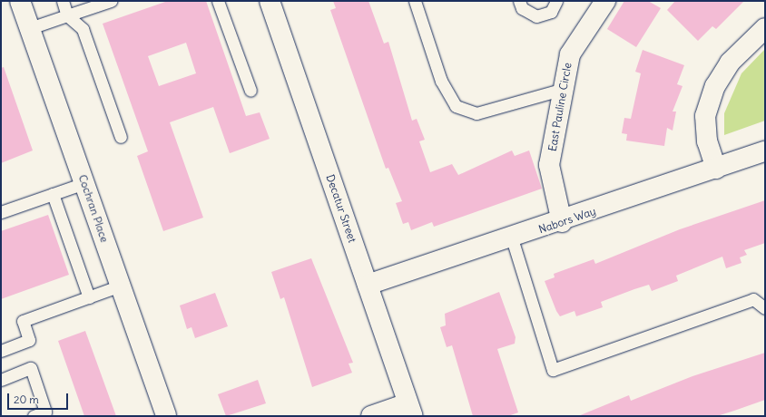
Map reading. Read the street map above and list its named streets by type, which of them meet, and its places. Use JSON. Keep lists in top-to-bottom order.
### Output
{
  "streets": {
    "street": [
      "East Pauline Circle",
      "Cochran Place",
      "Decatur Street",
      "Nabors Way"
    ]
  },
  "crossings": [
    ["East Pauline Circle", "Nabors Way"],
    ["Decatur Street", "Nabors Way"]
  ],
  "scale_bar": "20 m"
}
